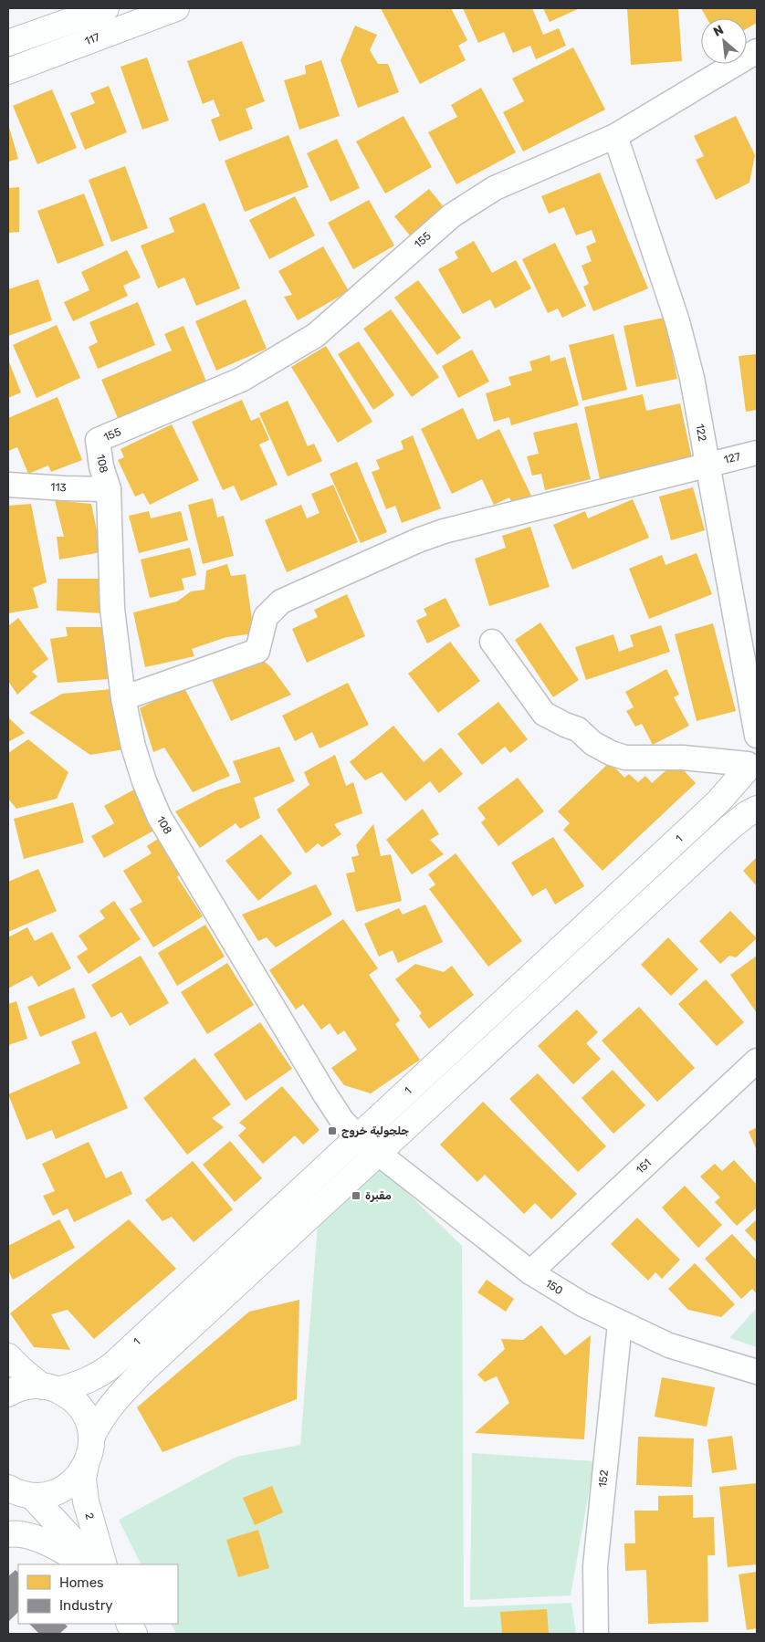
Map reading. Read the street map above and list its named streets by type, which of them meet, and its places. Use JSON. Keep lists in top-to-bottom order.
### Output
{
  "streets": {
    "main road": ["117", "1", "2"],
    "street": [
      "155",
      "122",
      "127",
      "108",
      "113",
      "151",
      "150",
      "152"
    ]
  },
  "crossings": [
    ["155", "122"],
    ["155", "108"],
    ["122", "127"],
    ["127", "108"],
    ["108", "113"],
    ["108", "1"],
    ["108", "150"],
    ["151", "150"],
    ["150", "152"]
  ],
  "places": {
    "transit": ["جلجولية خروج", "مقبرة"]
  },
  "legend": ["Homes", "Industry"],
  "north": "top left"
}
